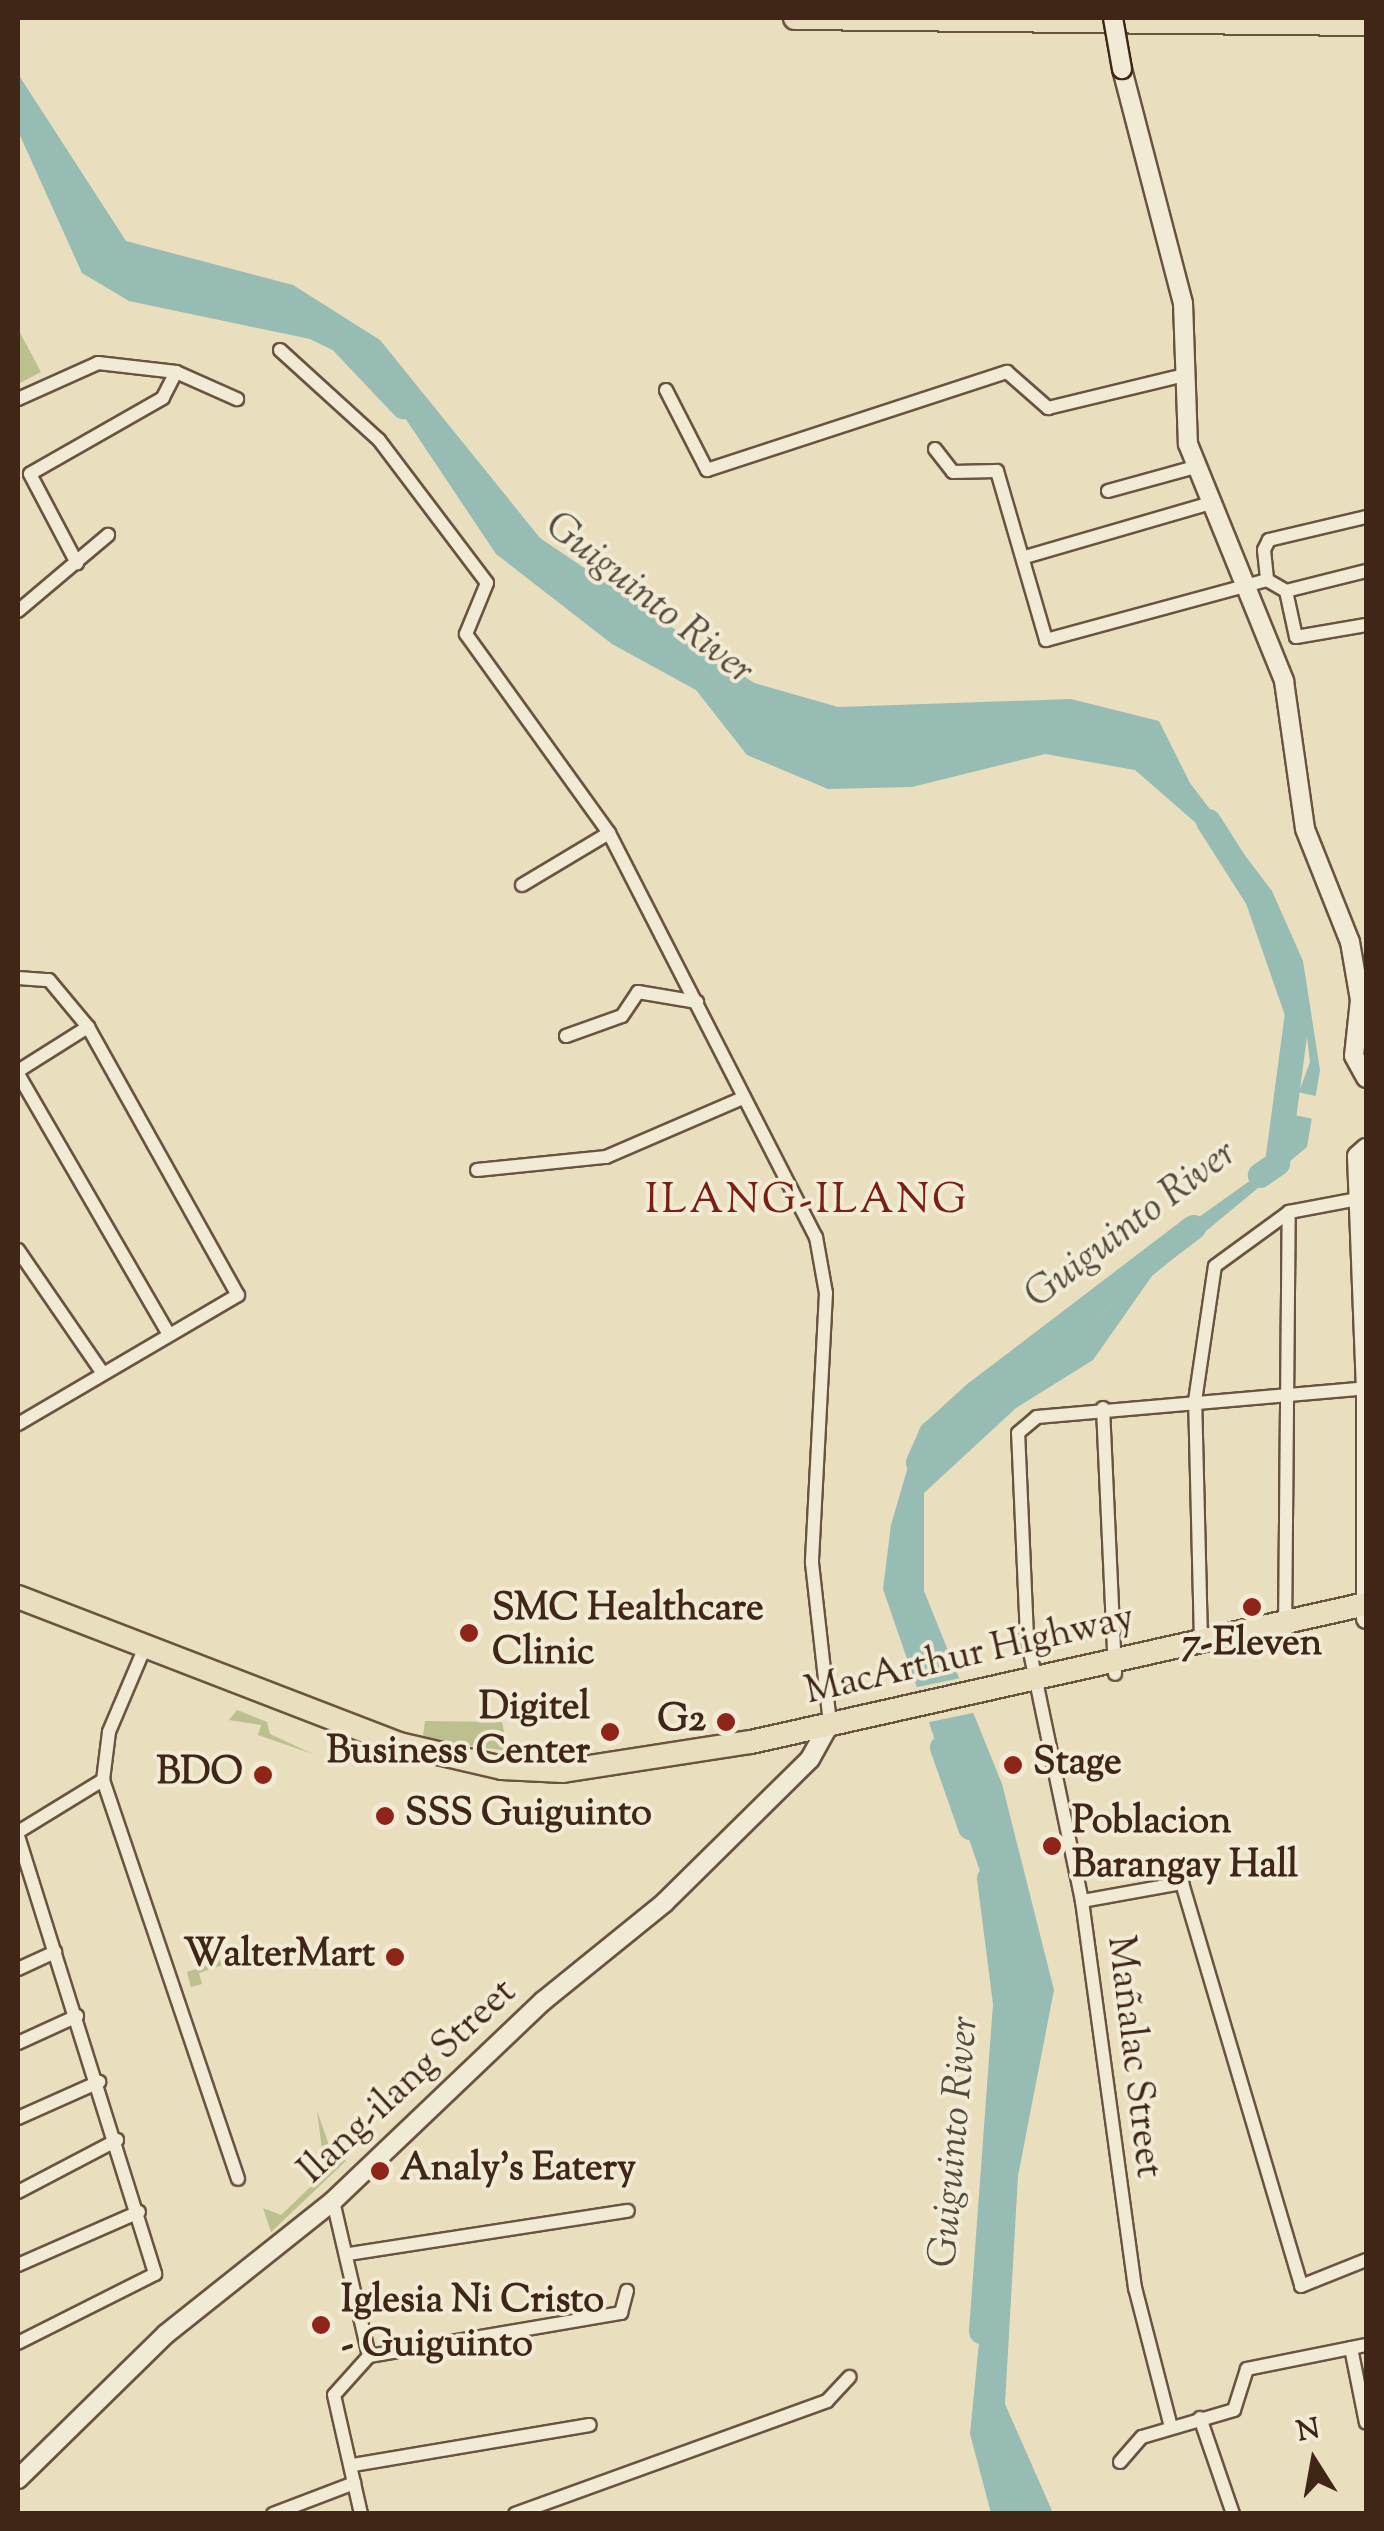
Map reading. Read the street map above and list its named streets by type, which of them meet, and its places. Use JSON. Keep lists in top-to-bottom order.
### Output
{
  "streets": {
    "highway": ["MacArthur Highway"],
    "street": ["Mañalac Street", "Ilang-ilang Street"]
  },
  "crossings": [
    ["MacArthur Highway", "Mañalac Street"],
    ["MacArthur Highway", "Ilang-ilang Street"]
  ],
  "districts": ["ILANG-ILANG"],
  "water": ["Guiguinto River"],
  "places": [
    "7-Eleven",
    "SMC Healthcare Clinic",
    "G2",
    "Digitel Business Center",
    "Stage",
    "BDO",
    "SSS Guiguinto",
    "Poblacion Barangay Hall",
    "WalterMart",
    "Analy's Eatery",
    "Iglesia Ni Cristo - Guiguinto"
  ],
  "north": "top"
}
